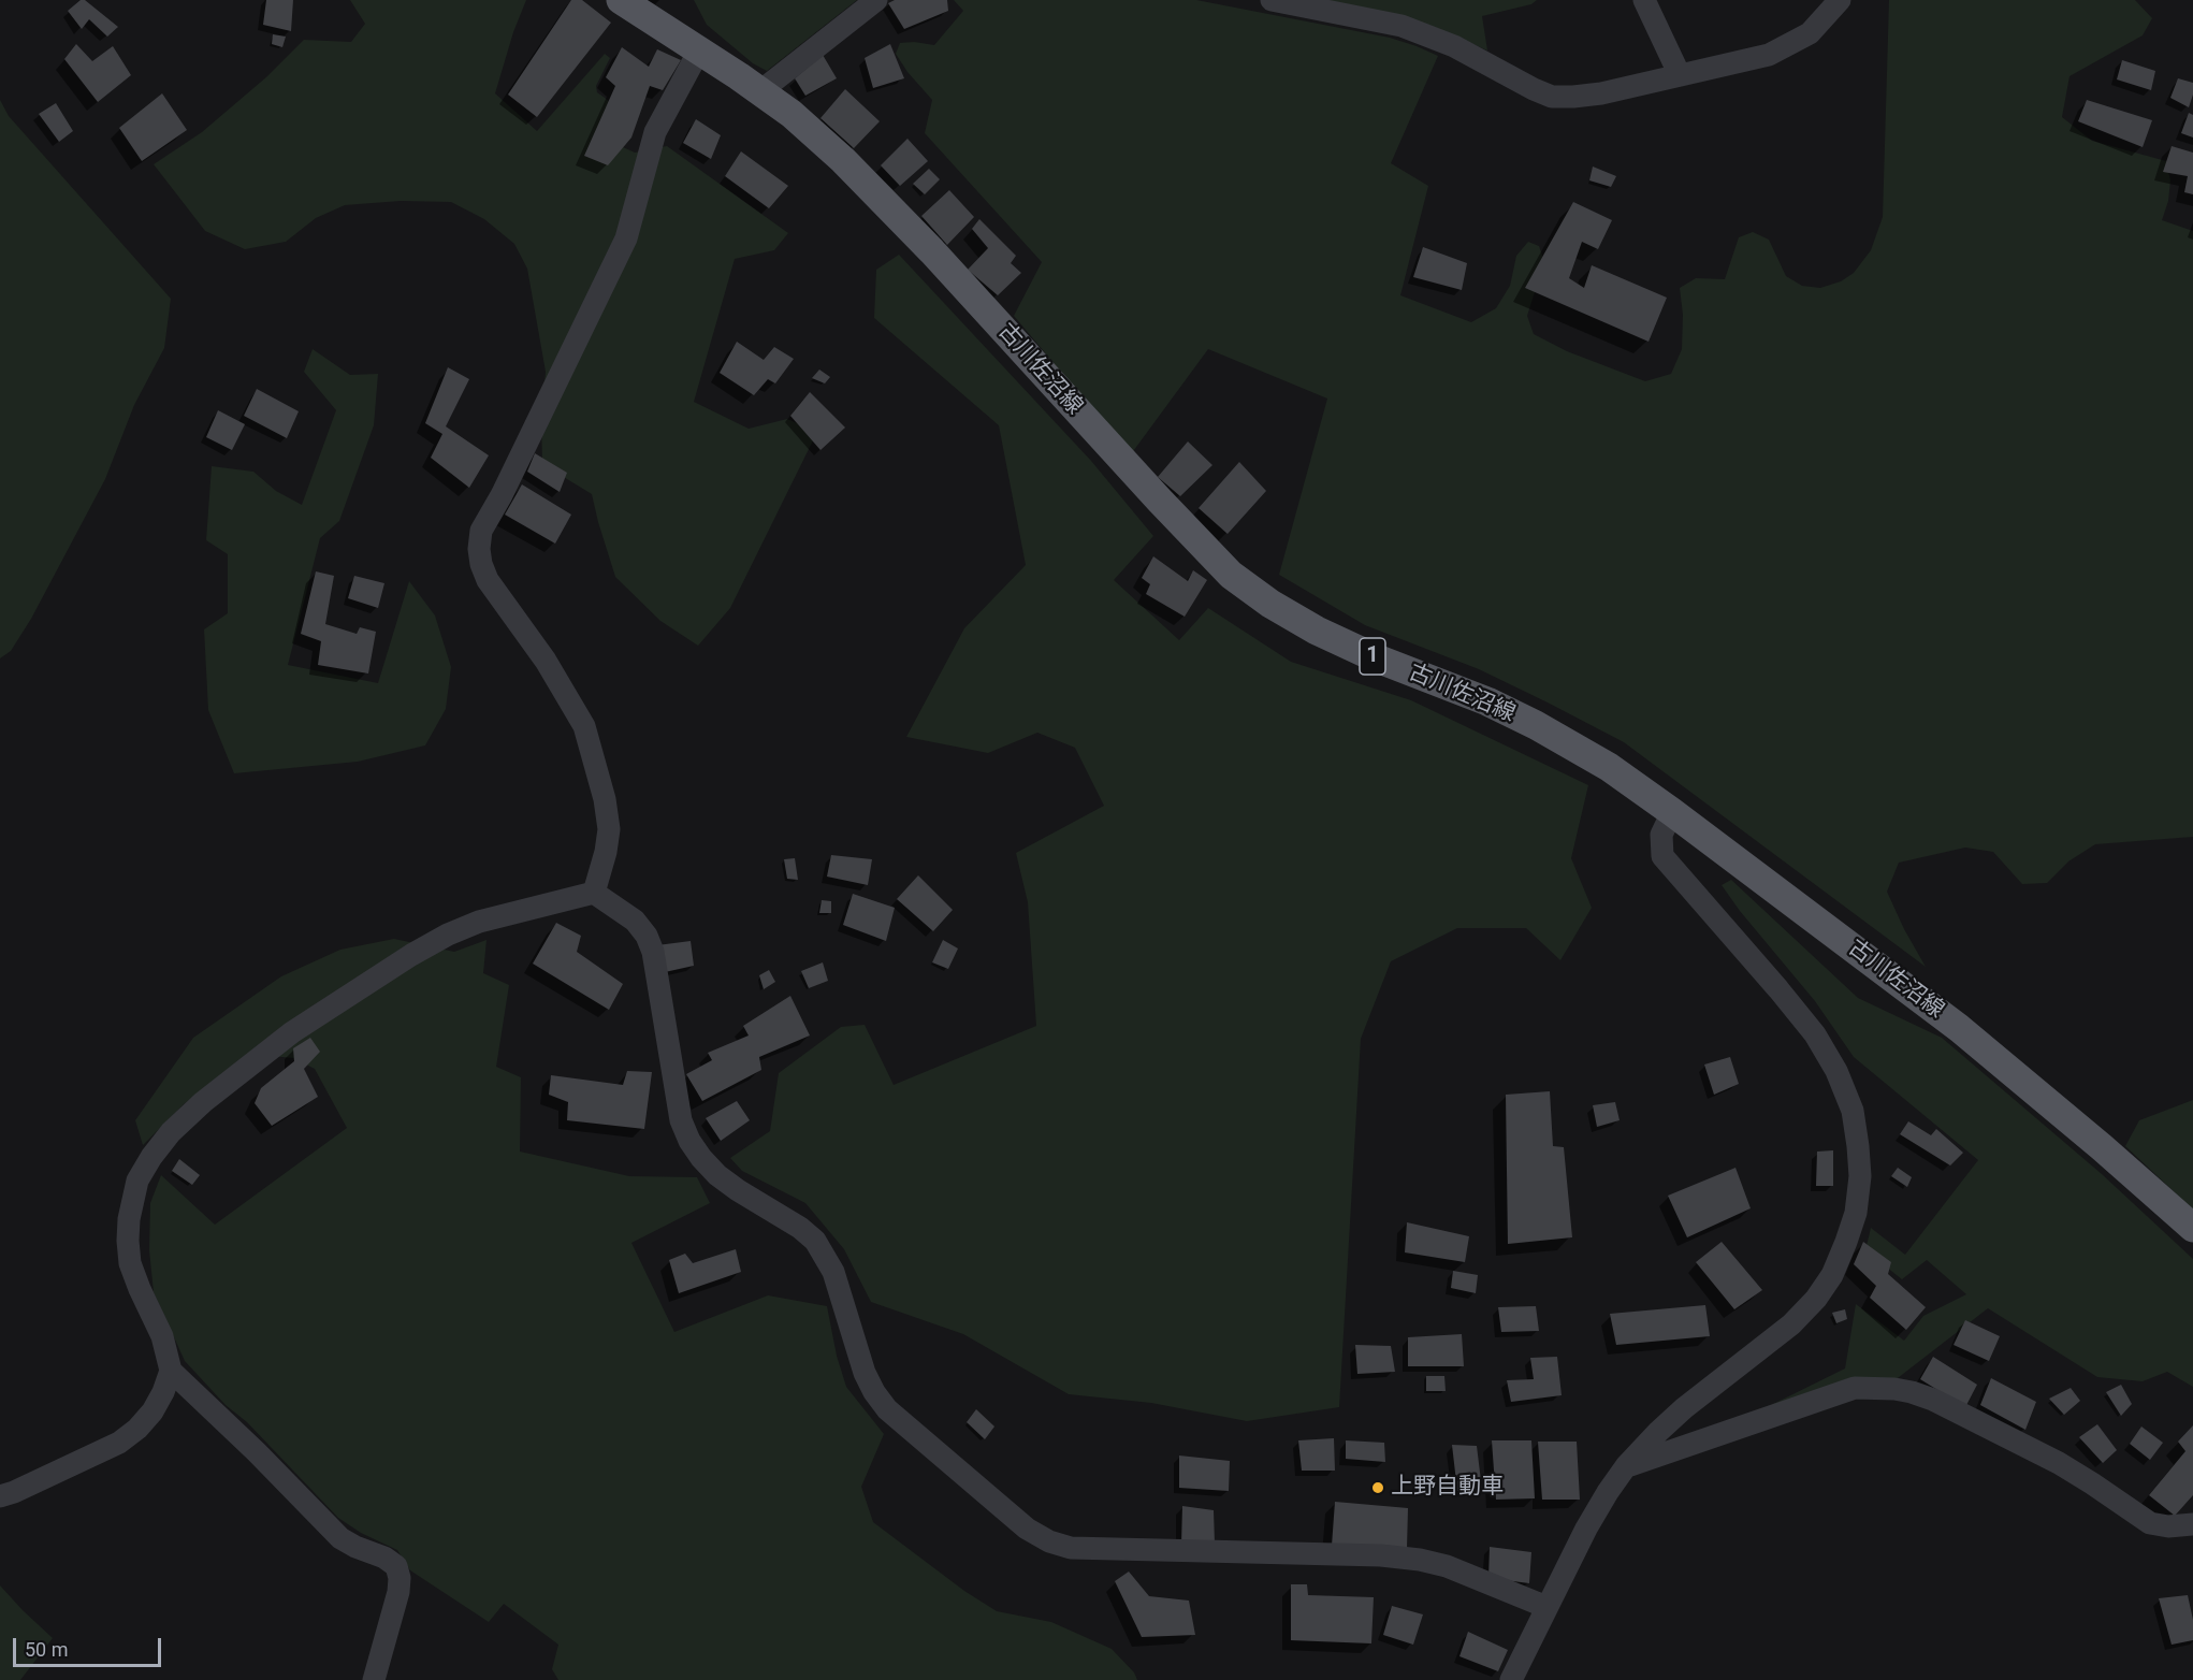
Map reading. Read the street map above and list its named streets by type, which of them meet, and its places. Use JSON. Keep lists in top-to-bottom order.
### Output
{
  "streets": {
    "main road": ["古川佐沼線", "1"]
  },
  "places": ["上野自動車"],
  "scale_bar": "50 m"
}
